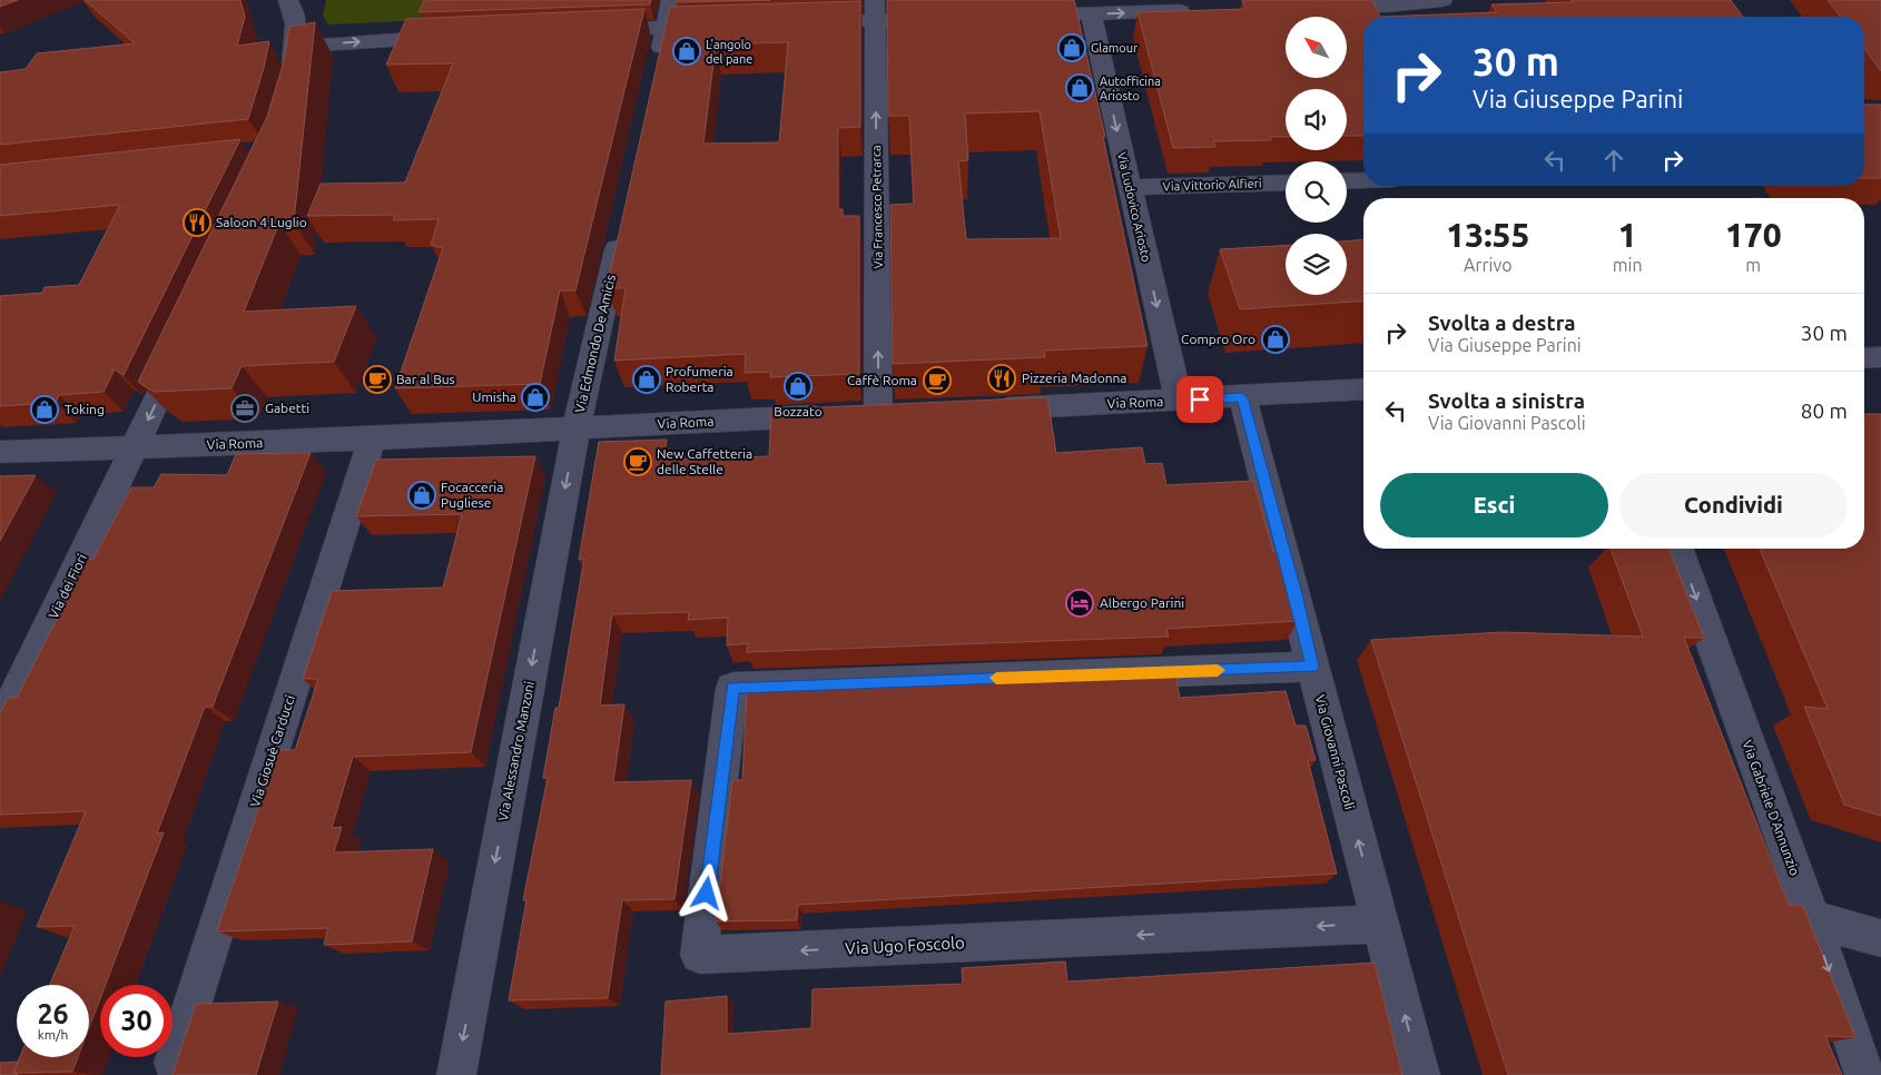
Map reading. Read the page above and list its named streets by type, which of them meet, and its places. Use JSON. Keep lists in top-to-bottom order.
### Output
{
  "streets": {
    "street": [
      "Via Vittorio Alfieri",
      "Via Francesco Petrarca",
      "Via Ludovico Ariosto",
      "Via Edmondo De Amicis",
      "Via Roma",
      "Via dei Fiori",
      "Via Giosuè Carducci",
      "Via Alessandro Manzoni",
      "Via Giovanni Pascoli",
      "Via Gabriele D'Annunzio",
      "Via Ugo Foscolo"
    ]
  },
  "crossings": [
    ["Via Vittorio Alfieri", "Via Ludovico Ariosto"],
    ["Via Francesco Petrarca", "Via Roma"],
    ["Via Ludovico Ariosto", "Via Roma"],
    ["Via Edmondo De Amicis", "Via Roma"],
    ["Via Edmondo De Amicis", "Via Alessandro Manzoni"],
    ["Via Roma", "Via dei Fiori"],
    ["Via Roma", "Via Giosuè Carducci"],
    ["Via Roma", "Via Alessandro Manzoni"],
    ["Via Roma", "Via Giovanni Pascoli"],
    ["Via Giovanni Pascoli", "Via Ugo Foscolo"]
  ],
  "one_way": [
    "Via Francesco Petrarca",
    "Via Ludovico Ariosto",
    "Via Alessandro Manzoni",
    "Via Giovanni Pascoli",
    "Via Gabriele D'Annunzio"
  ],
  "places": {
    "shop": [
      "Glamour",
      "L'angolo del pane",
      "Autofficina Ariosto",
      "Compro Oro",
      "Profumeria Roberta",
      "Bozzato",
      "Umisha",
      "Toking",
      "Focacceria Pugliese"
    ],
    "restaurant": ["Saloon 4 Luglio", "Pizzeria Madonna"],
    "cafe": ["Bar al Bus", "Caffè Roma", "New Caffetteria delle Stelle"],
    "office": ["Gabetti"],
    "hotel": ["Albergo Parini"]
  },
  "north": "top left",
  "page": {
    "turn": ["30 m", "Via Giuseppe Parini"],
    "eta": [
      "13:55",
      "Arrivo",
      "1",
      "min",
      "170",
      "m"
    ],
    "list": [
      {
        "name": "Svolta a destra",
        "note": "Via Giuseppe Parini",
        "value": "30 m"
      },
      {
        "name": "Svolta a sinistra",
        "note": "Via Giovanni Pascoli",
        "value": "80 m"
      }
    ],
    "buttons": ["Esci", "Condividi"],
    "speed": "26 km/h",
    "limit": "30"
  }
}
